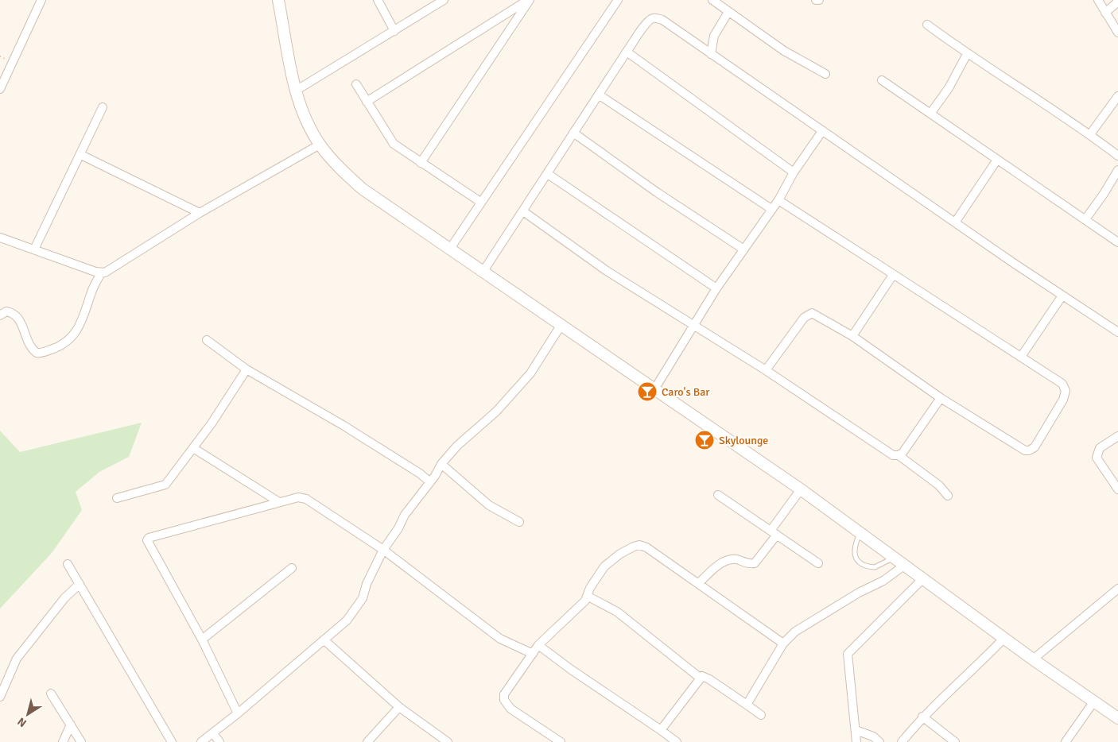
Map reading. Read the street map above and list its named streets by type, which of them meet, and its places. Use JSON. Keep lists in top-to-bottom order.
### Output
{
  "places": {
    "bar": ["Caro's Bar", "Skylounge"]
  },
  "north": "bottom left"
}
